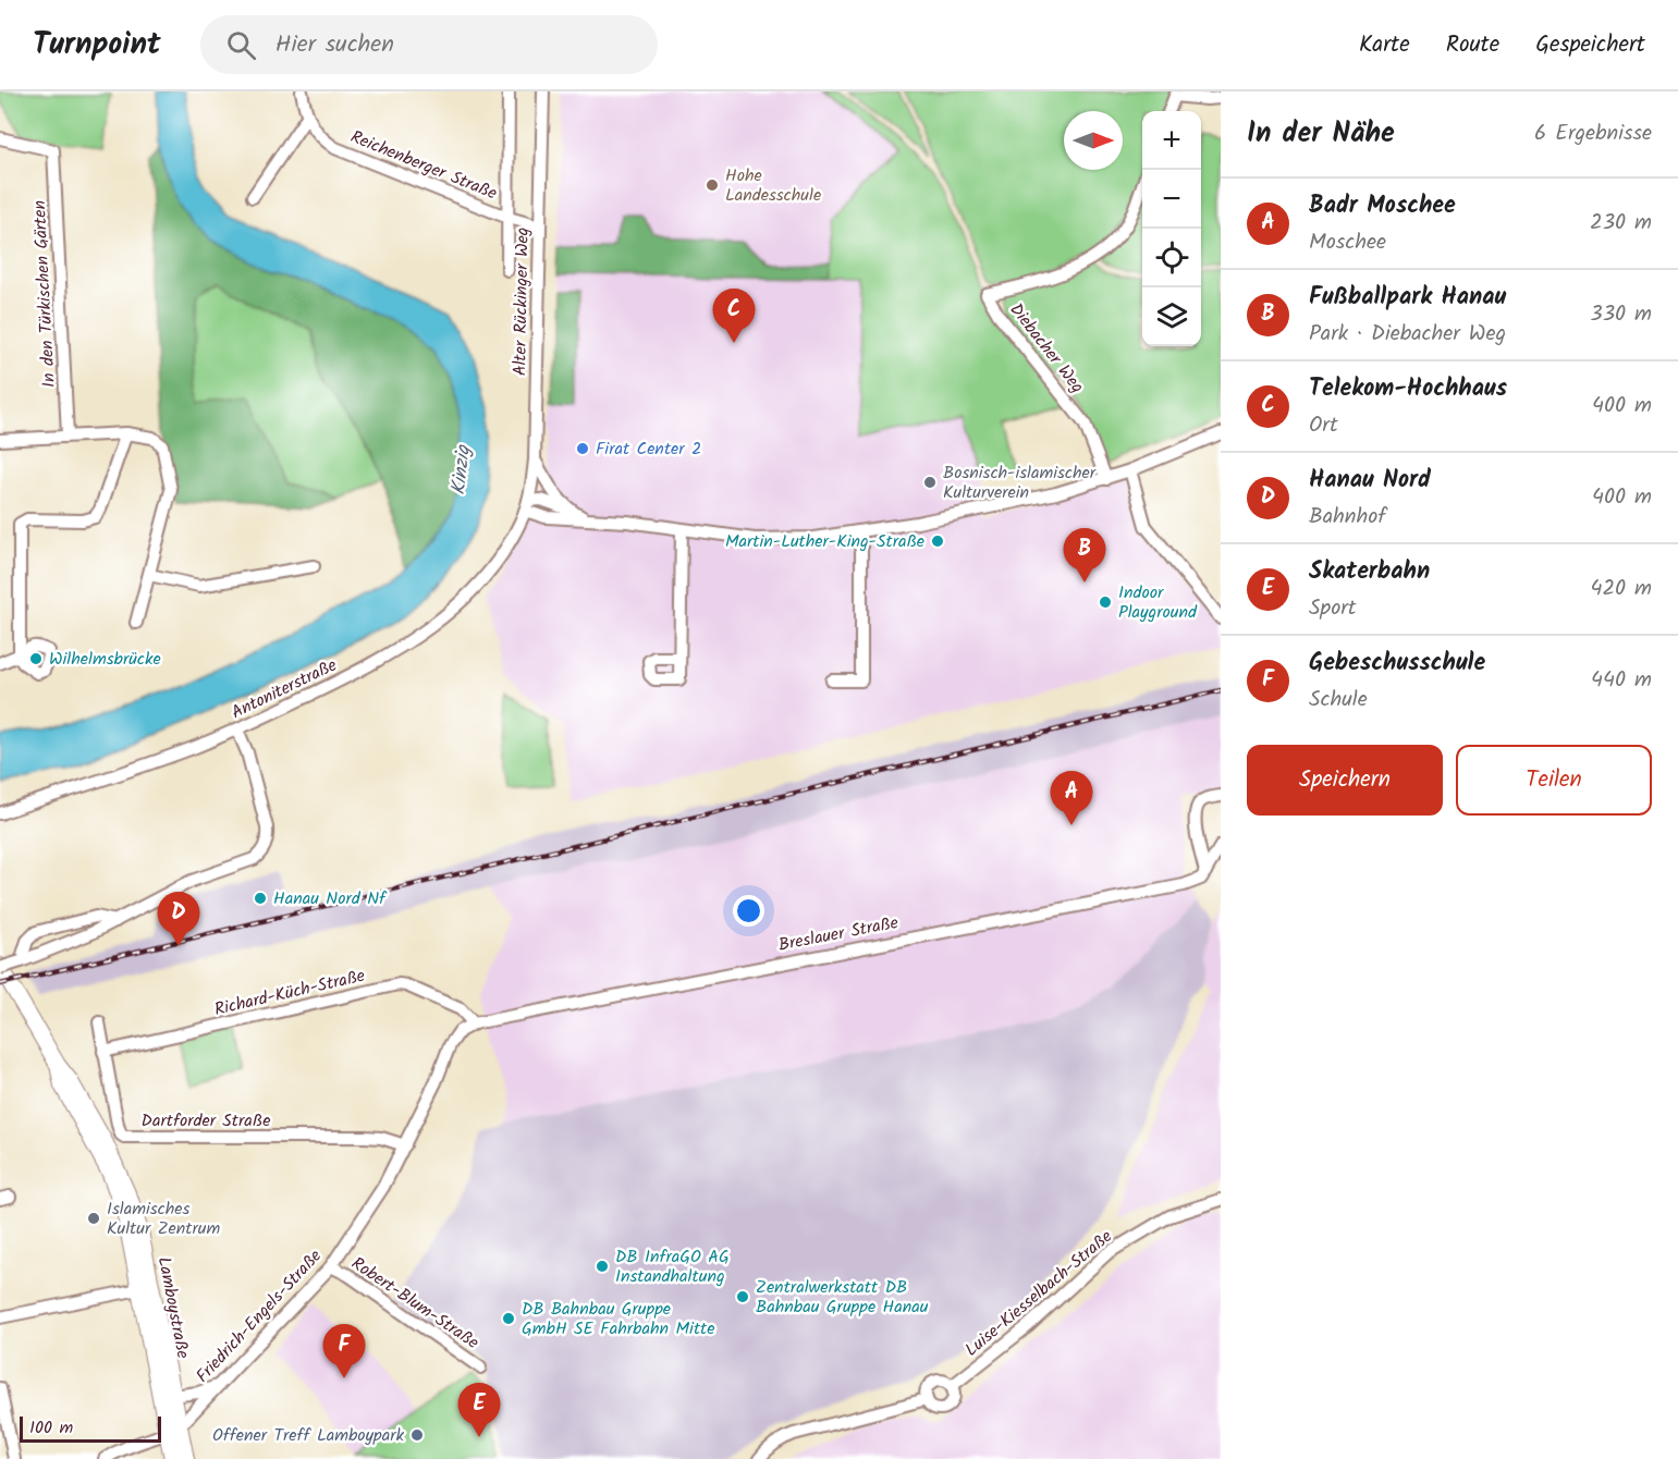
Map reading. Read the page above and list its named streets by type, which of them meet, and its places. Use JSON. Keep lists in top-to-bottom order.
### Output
{
  "streets": {
    "main road": ["Lamboystraße"],
    "street": [
      "Reichenberger Straße",
      "In den Türkischen Gärten",
      "Alter Rückinger Weg",
      "Diebacher Weg",
      "Antoniterstraße",
      "Breslauer Straße",
      "Richard-Küch-Straße",
      "Dartforder Straße",
      "Luise-Kiesselbach-Straße",
      "Robert-Blum-Straße",
      "Friedrich-Engels-Straße"
    ]
  },
  "crossings": [
    ["Reichenberger Straße", "Alter Rückinger Weg"],
    ["Alter Rückinger Weg", "Antoniterstraße"],
    ["Breslauer Straße", "Richard-Küch-Straße"],
    ["Breslauer Straße", "Friedrich-Engels-Straße"],
    ["Richard-Küch-Straße", "Dartforder Straße"],
    ["Richard-Küch-Straße", "Friedrich-Engels-Straße"],
    ["Dartforder Straße", "Friedrich-Engels-Straße"],
    ["Robert-Blum-Straße", "Friedrich-Engels-Straße"],
    ["Lamboystraße", "Friedrich-Engels-Straße"]
  ],
  "water": ["Kinzig"],
  "places": [
    "Hohe Landesschule",
    "Firat Center 2",
    "Bosnisch-islamischer Kulturverein",
    "Martin-Luther-King-Straße",
    "Indoor Playground",
    "Wilhelmsbrücke",
    "Hanau Nord Nf",
    "Islamisches Kultur Zentrum",
    "DB InfraGO AG Instandhaltung",
    "Zentralwerkstatt DB Bahnbau Gruppe Hanau",
    "DB Bahnbau Gruppe GmbH SE Fahrbahn Mitte",
    "Offener Treff Lamboypark"
  ],
  "scale_bar": "100 m",
  "north": "right",
  "page": {
    "header": "Turnpoint",
    "search": "Hier suchen",
    "nav": ["Karte", "Route", "Gespeichert"],
    "heading": ["In der Nähe", "6 Ergebnisse"],
    "map_buttons": ["+", "−"],
    "list": [
      {
        "mark": "A",
        "name": "Badr Moschee",
        "note": "Moschee",
        "value": "230 m"
      },
      {
        "mark": "B",
        "name": "Fußballpark Hanau",
        "note": "Park · Diebacher Weg",
        "value": "330 m"
      },
      {
        "mark": "C",
        "name": "Telekom-Hochhaus",
        "note": "Ort",
        "value": "400 m"
      },
      {
        "mark": "D",
        "name": "Hanau Nord",
        "note": "Bahnhof",
        "value": "400 m"
      },
      {
        "mark": "E",
        "name": "Skaterbahn",
        "note": "Sport",
        "value": "420 m"
      },
      {
        "mark": "F",
        "name": "Gebeschusschule",
        "note": "Schule",
        "value": "440 m"
      }
    ],
    "pins": [
      "C",
      "B",
      "A",
      "D",
      "F",
      "E"
    ],
    "buttons": ["Speichern", "Teilen"],
    "scale": "100 m"
  }
}
